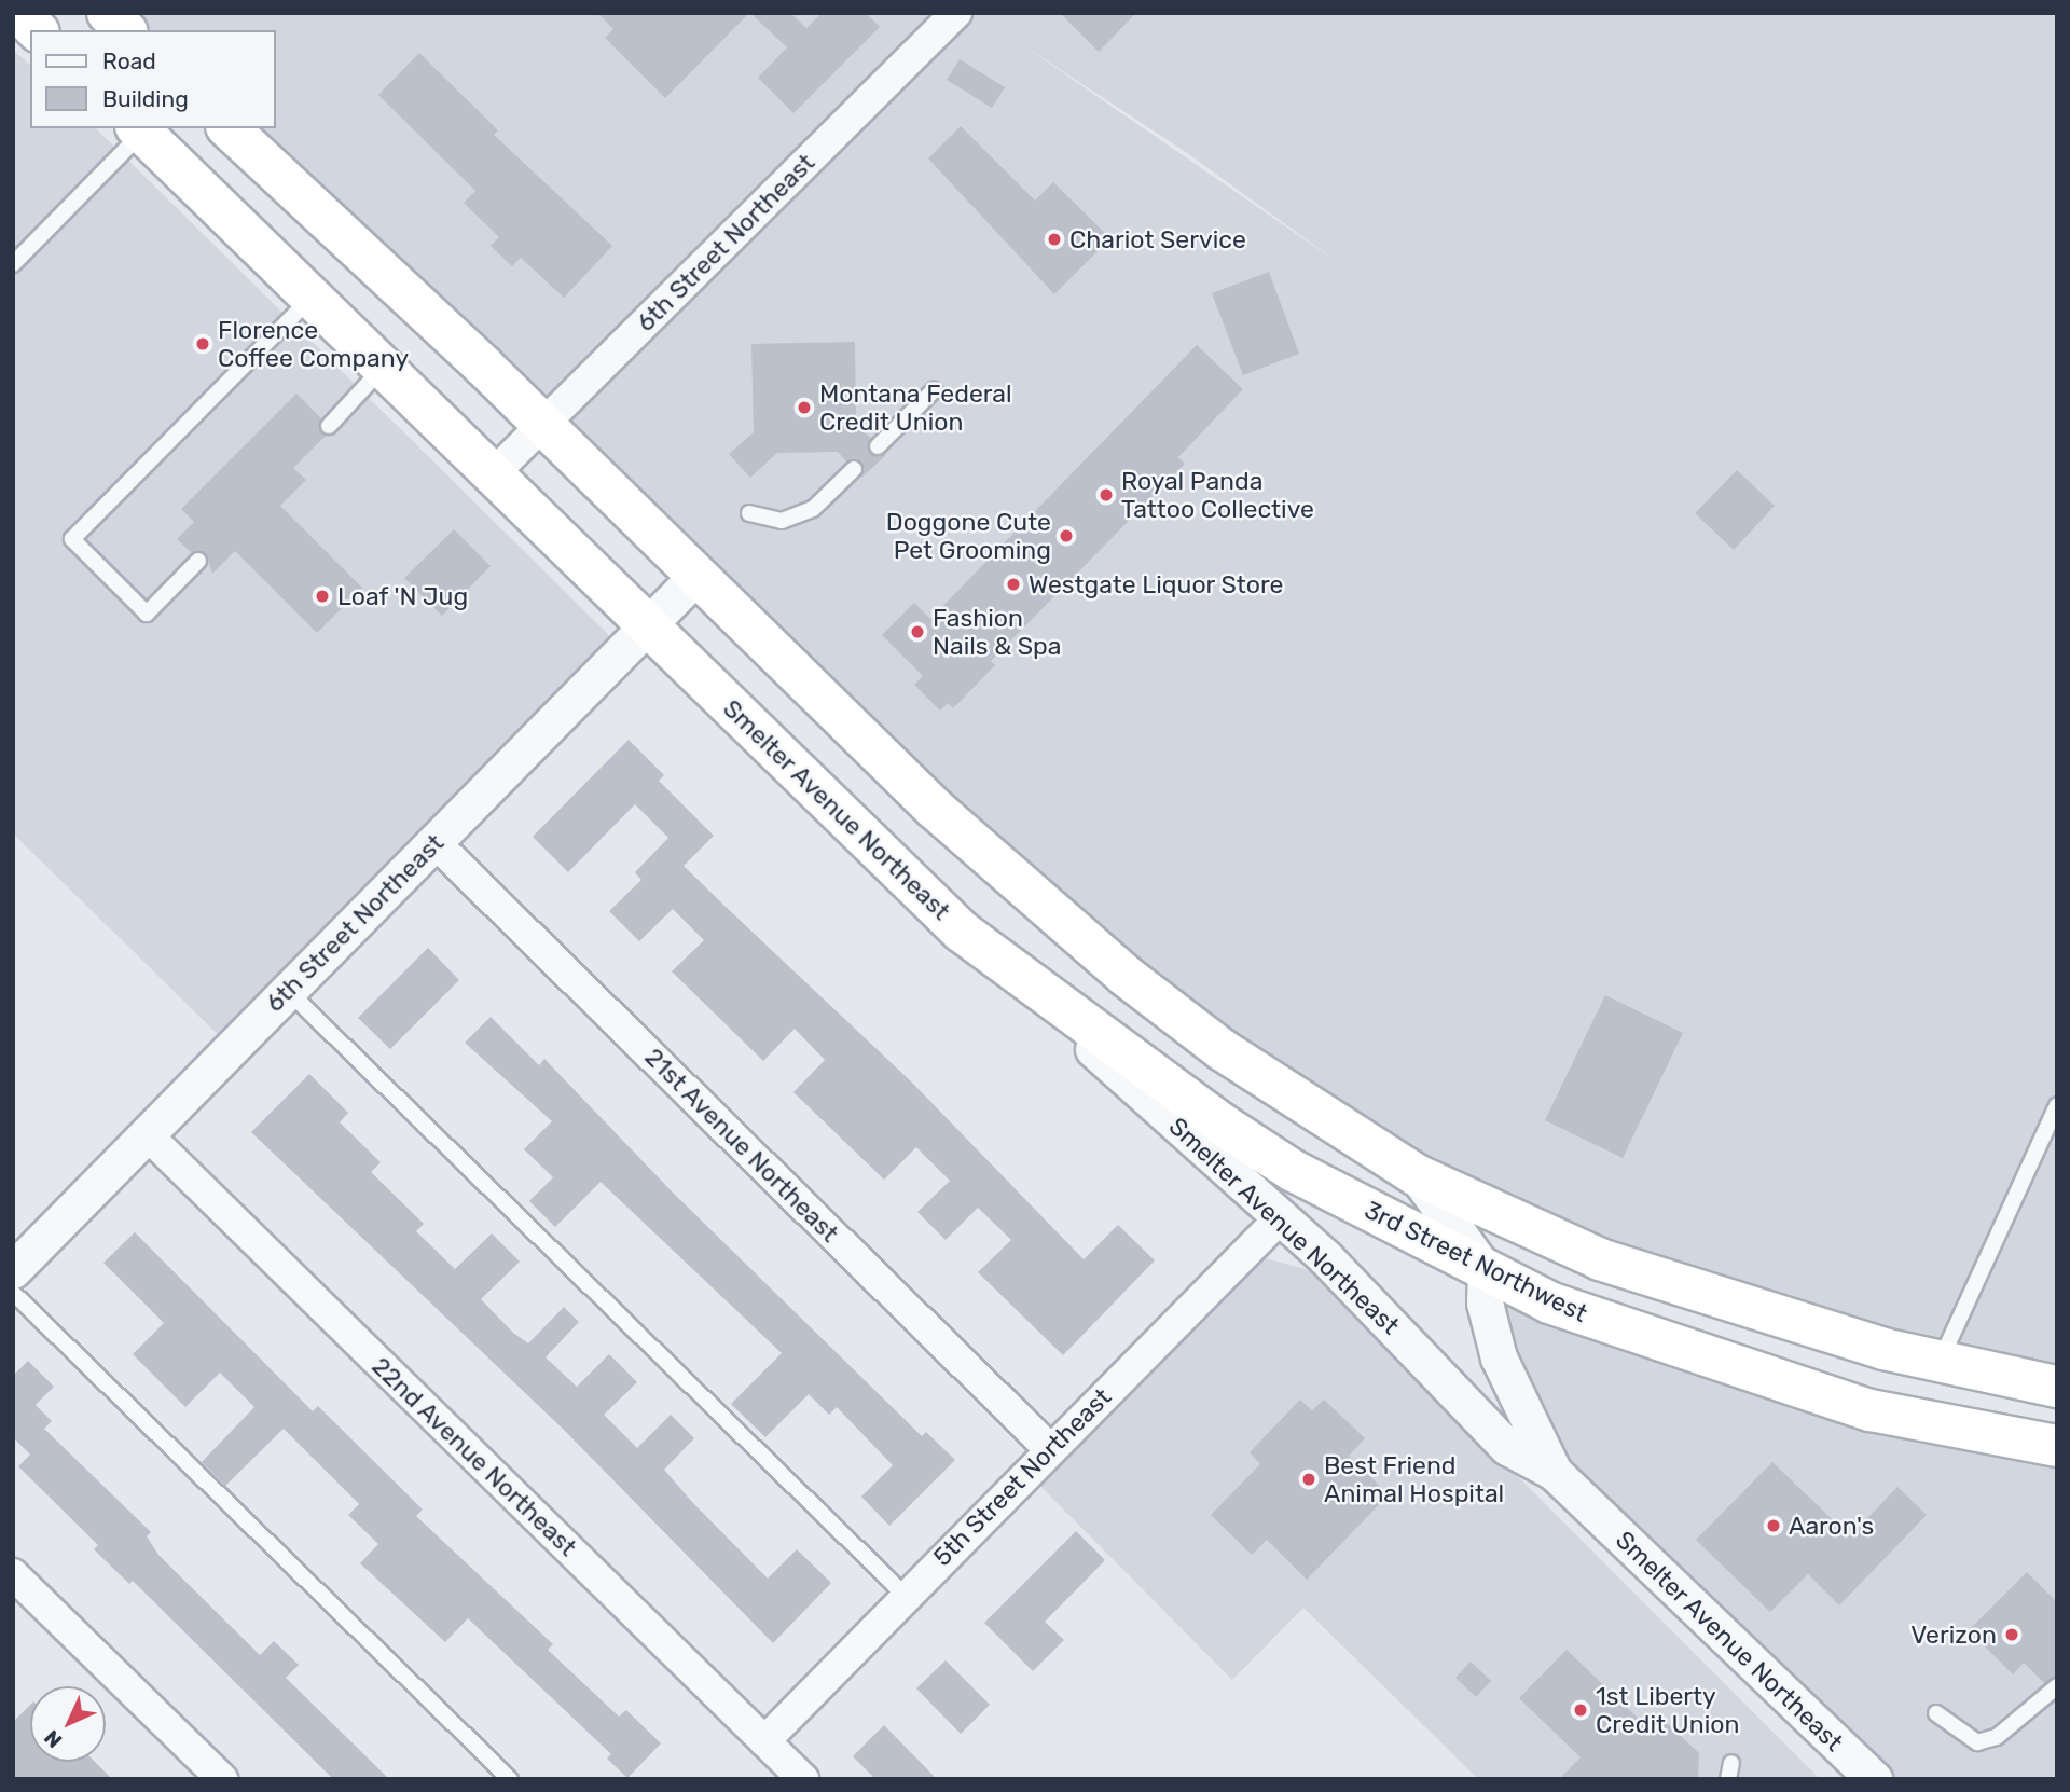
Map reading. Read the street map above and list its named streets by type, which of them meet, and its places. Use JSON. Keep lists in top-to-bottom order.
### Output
{
  "streets": {
    "highway": ["Smelter Avenue Northeast", "3rd Street Northwest"],
    "street": [
      "6th Street Northeast",
      "21st Avenue Northeast",
      "22nd Avenue Northeast",
      "5th Street Northeast"
    ]
  },
  "crossings": [
    ["6th Street Northeast", "Smelter Avenue Northeast"],
    ["6th Street Northeast", "21st Avenue Northeast"],
    ["6th Street Northeast", "3rd Street Northwest"],
    ["6th Street Northeast", "22nd Avenue Northeast"],
    ["Smelter Avenue Northeast", "3rd Street Northwest"],
    ["Smelter Avenue Northeast", "5th Street Northeast"],
    ["21st Avenue Northeast", "5th Street Northeast"],
    ["22nd Avenue Northeast", "5th Street Northeast"]
  ],
  "places": [
    "Chariot Service",
    "Florence Coffee Company",
    "Montana Federal Credit Union",
    "Royal Panda Tattoo Collective",
    "Doggone Cute Pet Grooming",
    "Westgate Liquor Store",
    "Loaf 'N Jug",
    "Fashion Nails & Spa",
    "Best Friend Animal Hospital",
    "Aaron's",
    "Verizon",
    "1st Liberty Credit Union"
  ],
  "legend": ["Road", "Building"],
  "north": "bottom left"
}
